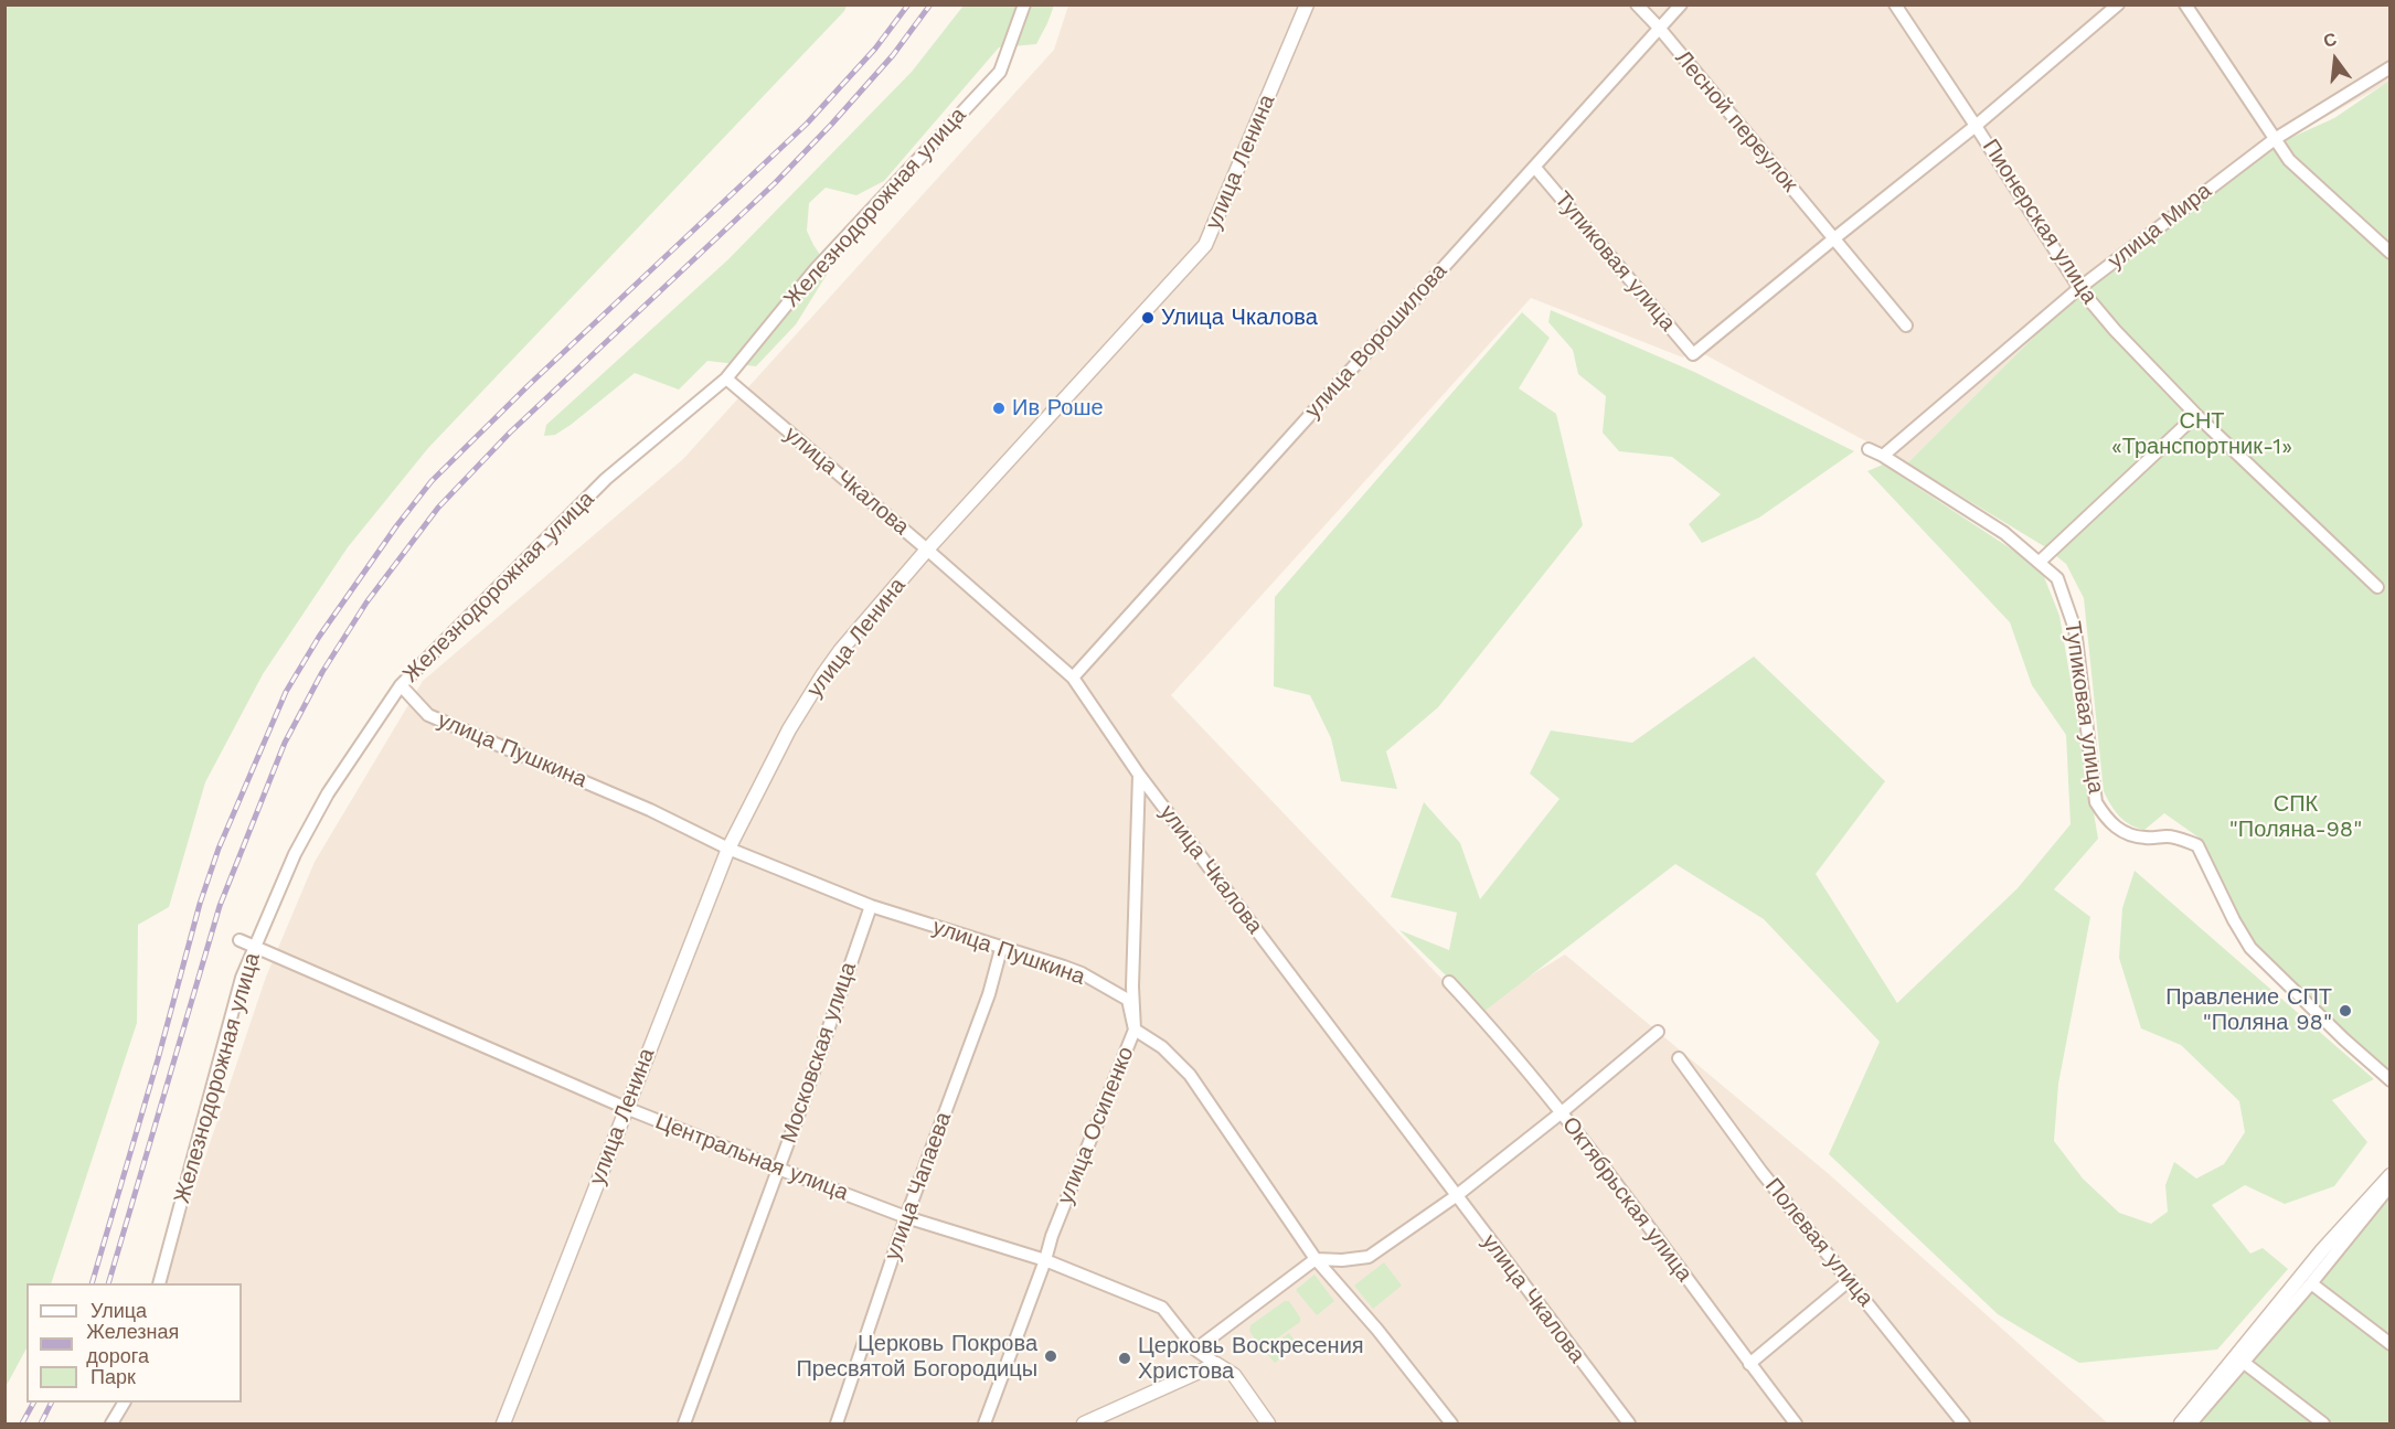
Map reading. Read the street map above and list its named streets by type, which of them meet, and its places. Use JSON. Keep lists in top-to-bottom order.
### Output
{
  "streets": {
    "street": [
      "Лесной переулок",
      "улица Ленина",
      "Железнодорожная улица",
      "Пионерская улица",
      "улица Мира",
      "Тупиковая улица",
      "улица Ворошилова",
      "улица Чкалова",
      "улица Пушкина",
      "Московская улица",
      "улица Осипенко",
      "Центральная улица",
      "улица Чапаева",
      "Октябрьская улица",
      "Полевая улица"
    ]
  },
  "crossings": [
    ["Лесной переулок", "Тупиковая улица"],
    ["Лесной переулок", "улица Ворошилова"],
    ["улица Ленина", "улица Чкалова"],
    ["улица Ленина", "улица Пушкина"],
    ["улица Ленина", "Центральная улица"],
    ["Железнодорожная улица", "улица Чкалова"],
    ["Железнодорожная улица", "улица Пушкина"],
    ["Железнодорожная улица", "Центральная улица"],
    ["Пионерская улица", "улица Мира"],
    ["улица Мира", "Тупиковая улица"],
    ["Тупиковая улица", "улица Ворошилова"],
    ["улица Ворошилова", "улица Чкалова"],
    ["улица Чкалова", "улица Осипенко"],
    ["улица Пушкина", "Московская улица"],
    ["улица Пушкина", "улица Осипенко"],
    ["улица Пушкина", "улица Чапаева"],
    ["Московская улица", "Центральная улица"],
    ["улица Осипенко", "Центральная улица"],
    ["Центральная улица", "улица Чапаева"]
  ],
  "parks": ["СНТ «Транспортник-1»", "СПК \"Поляна-98\""],
  "places": [
    "Улица Чкалова",
    "Ив Роше",
    "Правление СПТ \"Поляна 98\"",
    "Церковь Покрова Пресвятой Богородицы",
    "Церковь Воскресения Христова"
  ],
  "legend": ["Улица", "Железная дорога", "Парк"],
  "north": "top"
}
